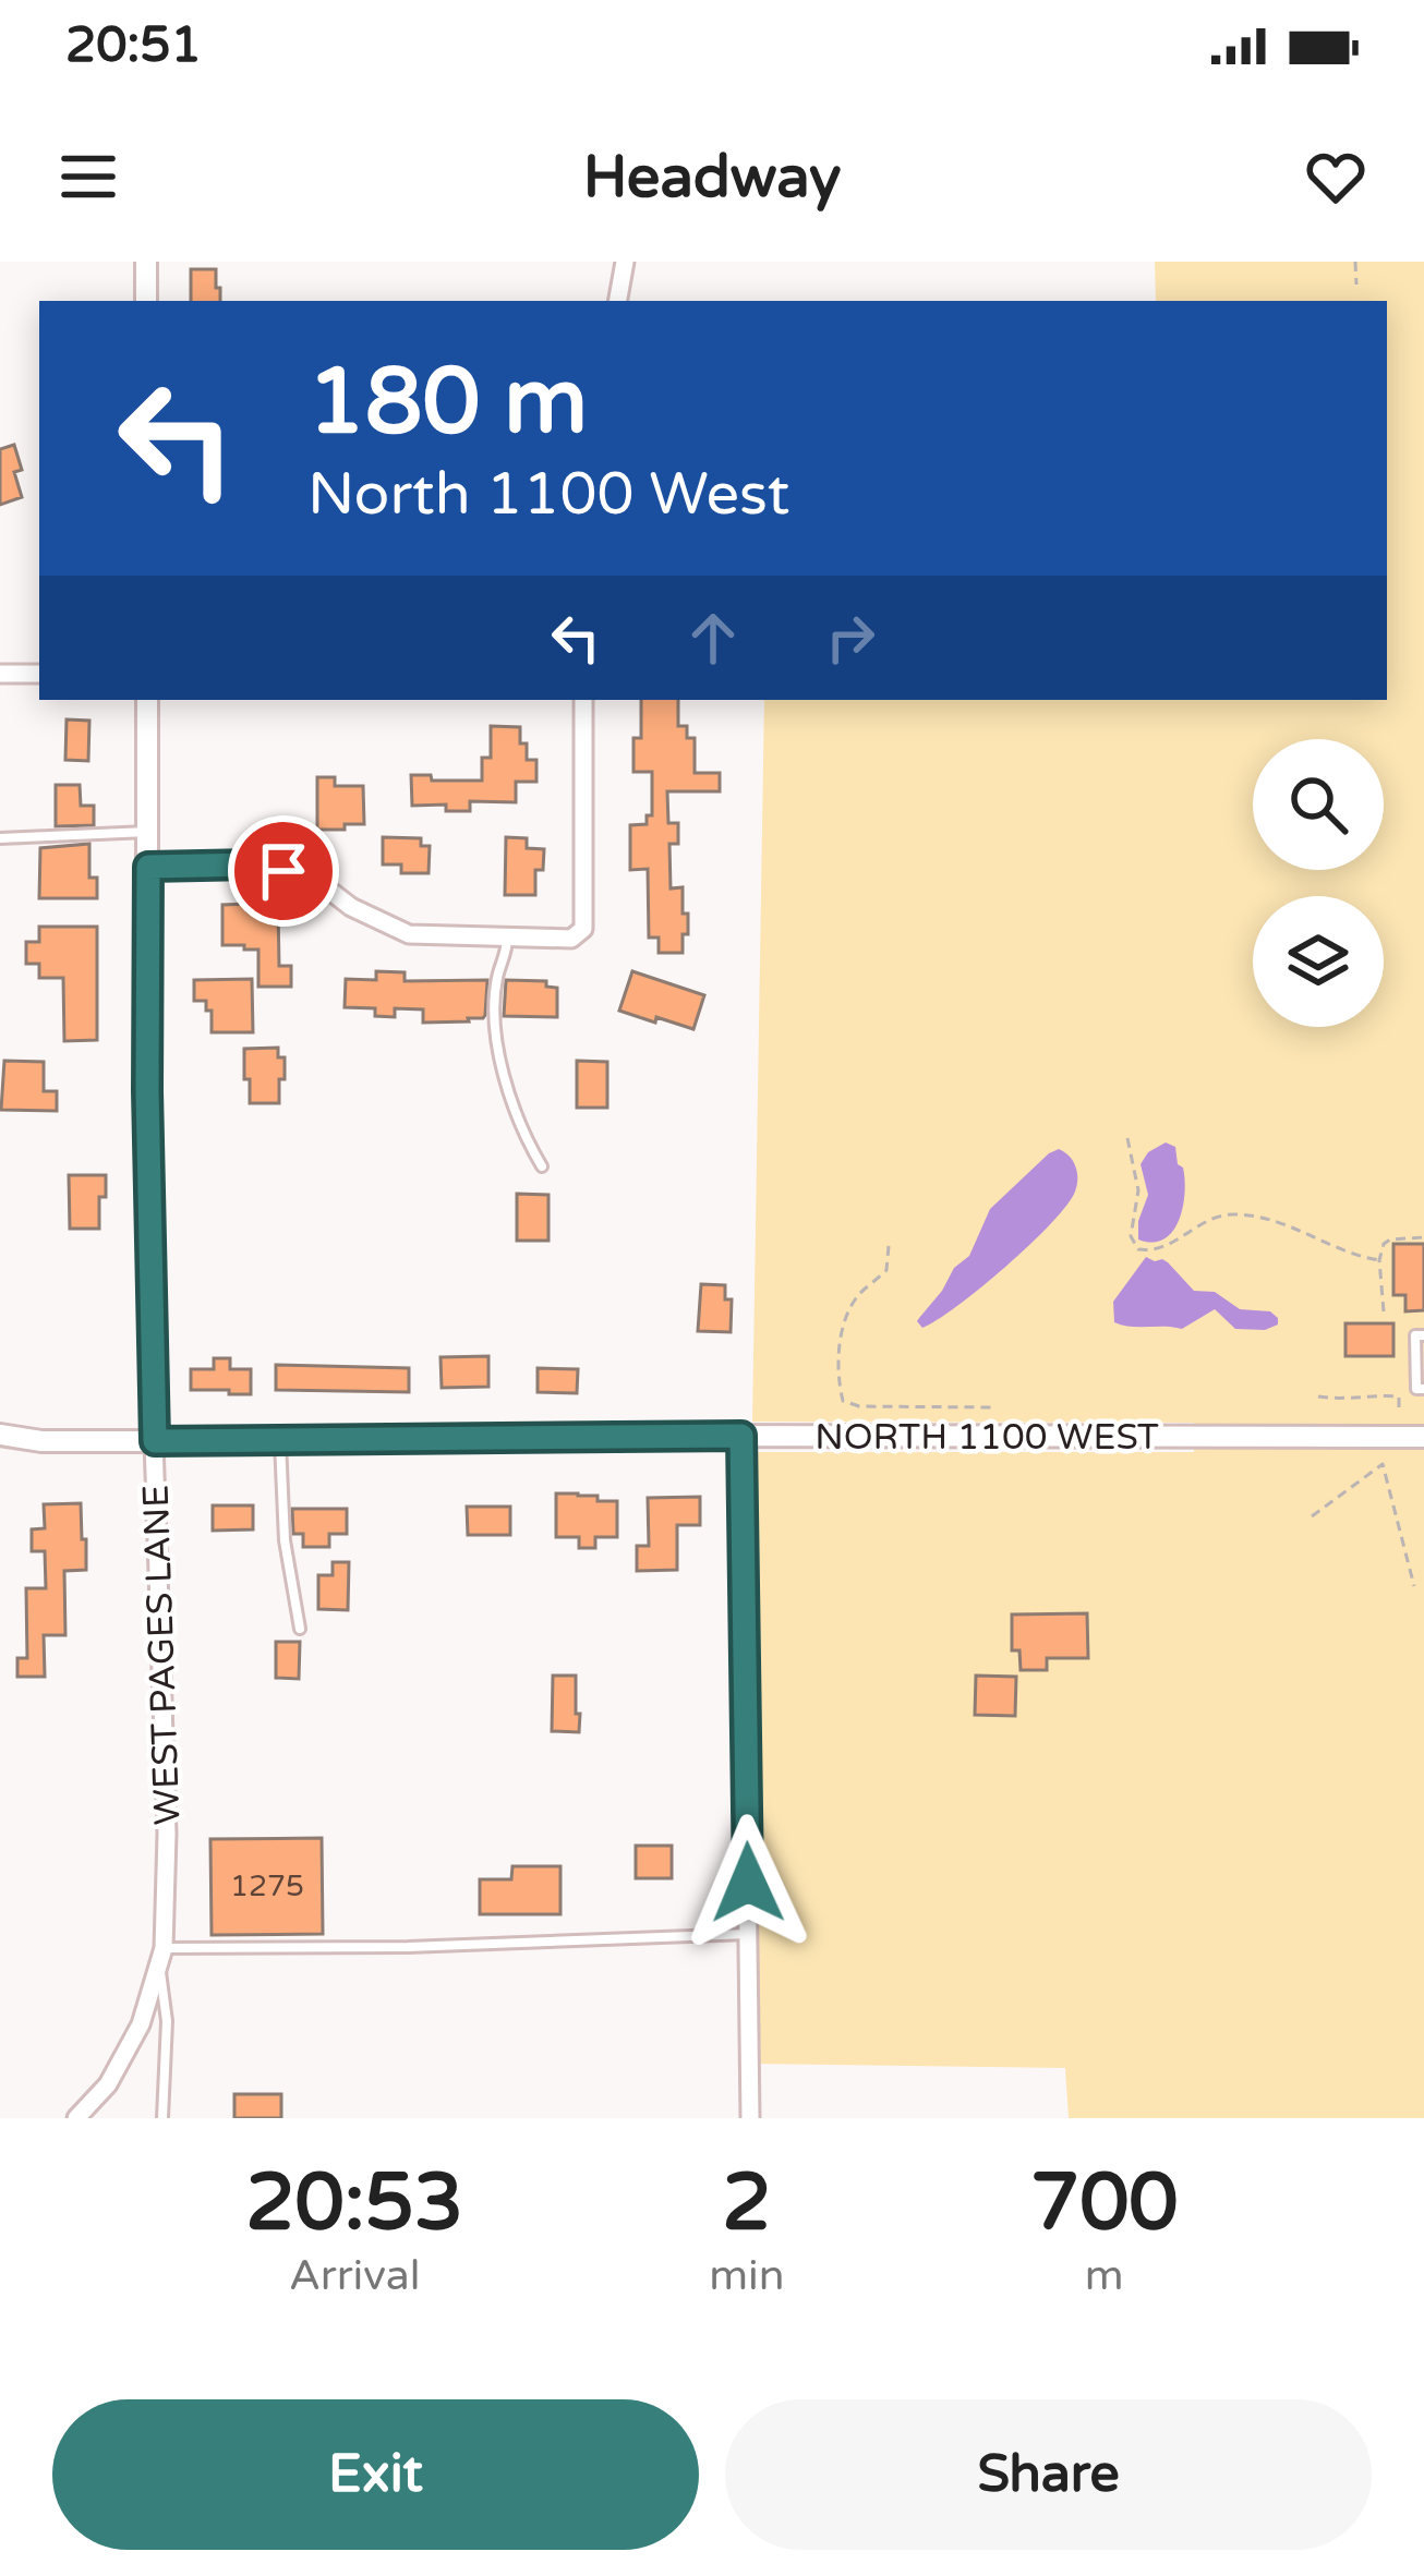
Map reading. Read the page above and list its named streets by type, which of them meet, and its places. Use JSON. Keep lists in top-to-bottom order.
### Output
{
  "streets": {
    "street": ["NORTH 1100 WEST", "WEST PAGES LANE"]
  },
  "crossings": [
    ["NORTH 1100 WEST", "WEST PAGES LANE"]
  ],
  "house_numbers": ["1275"],
  "page": {
    "status": "20:51",
    "header": "Headway",
    "turn": ["180 m", "North 1100 West"],
    "eta": [
      "20:53",
      "Arrival",
      "2",
      "min",
      "700",
      "m"
    ],
    "buttons": ["Exit", "Share"]
  }
}
